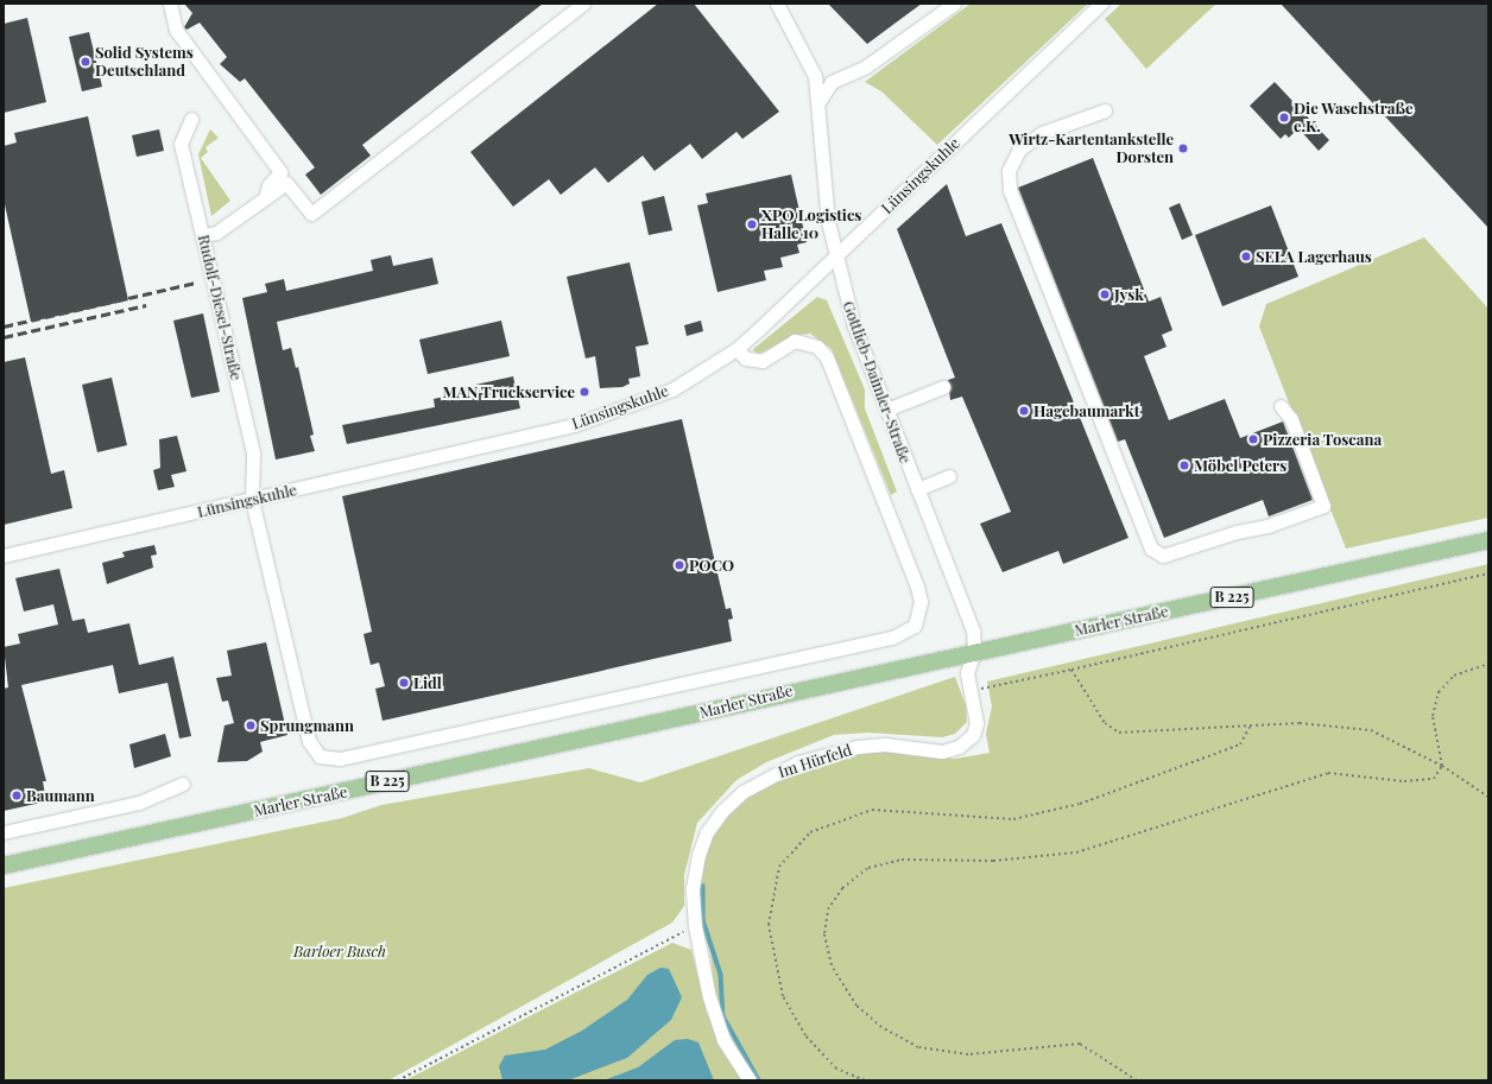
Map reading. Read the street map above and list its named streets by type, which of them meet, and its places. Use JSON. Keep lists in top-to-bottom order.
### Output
{
  "streets": {
    "main road": ["B 225", "Marler Straße"],
    "street": [
      "Lünsingskuhle",
      "Rudolf-Diesel-Straße",
      "Gottlieb-Daimler-Straße",
      "Im Hürfeld"
    ]
  },
  "crossings": [
    ["Lünsingskuhle", "Rudolf-Diesel-Straße"],
    ["Lünsingskuhle", "Gottlieb-Daimler-Straße"],
    ["Gottlieb-Daimler-Straße", "Marler Straße"],
    ["Gottlieb-Daimler-Straße", "Im Hürfeld"],
    ["Marler Straße", "Im Hürfeld"]
  ],
  "parks": ["Barloer Busch"],
  "places": [
    "Solid Systems Deutschland",
    "Die Waschstraße e.K.",
    "Wirtz-Kartentankstelle Dorsten",
    "XPO Logistics Halle 10",
    "SELA Lagerhaus",
    "Jysk",
    "MAN Truckservice",
    "Hagebaumarkt",
    "Pizzeria Toscana",
    "Möbel Peters",
    "POCO",
    "Lidl",
    "Sprungmann",
    "Baumann"
  ]
}
